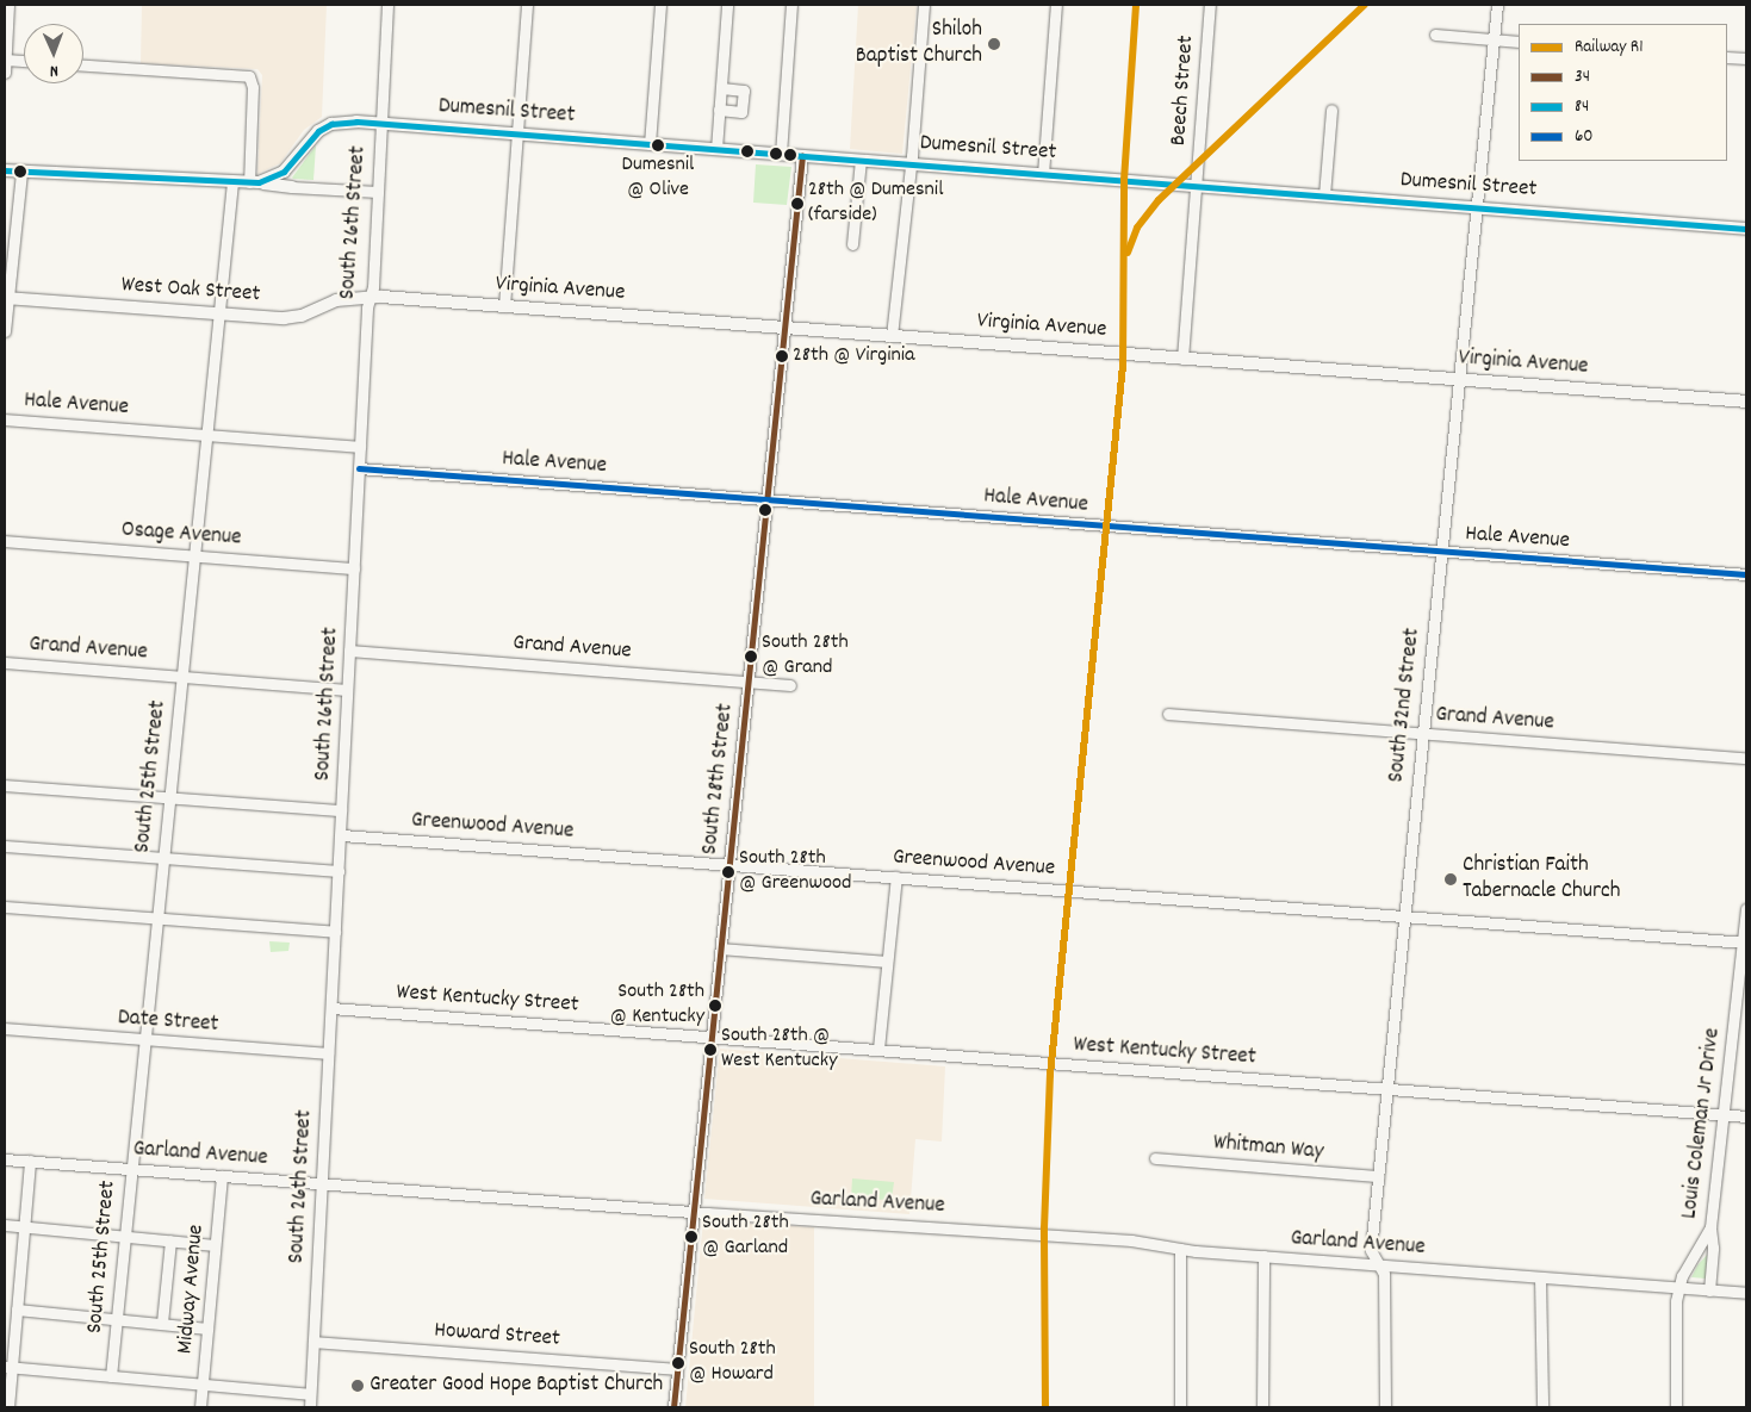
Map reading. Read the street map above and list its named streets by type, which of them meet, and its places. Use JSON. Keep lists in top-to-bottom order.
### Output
{
  "streets": {
    "main road": ["Dumesnil Street", "Virginia Avenue", "West Oak Street"],
    "street": [
      "Beech Street",
      "South 26th Street",
      "Hale Avenue",
      "Osage Avenue",
      "Grand Avenue",
      "South 32nd Street",
      "South 25th Street",
      "South 28th Street",
      "Greenwood Avenue",
      "West Kentucky Street",
      "Date Street",
      "Louis Coleman Jr Drive",
      "Whitman Way",
      "Garland Avenue",
      "Midway Avenue",
      "Howard Street"
    ]
  },
  "crossings": [
    ["Beech Street", "Dumesnil Street"],
    ["Beech Street", "Virginia Avenue"],
    ["Dumesnil Street", "South 26th Street"],
    ["Dumesnil Street", "South 32nd Street"],
    ["Dumesnil Street", "South 25th Street"],
    ["Dumesnil Street", "South 28th Street"],
    ["South 26th Street", "Virginia Avenue"],
    ["South 26th Street", "West Oak Street"],
    ["South 26th Street", "Hale Avenue"],
    ["South 26th Street", "Osage Avenue"],
    ["South 26th Street", "Grand Avenue"],
    ["South 26th Street", "Greenwood Avenue"],
    ["South 26th Street", "West Kentucky Street"],
    ["South 26th Street", "Date Street"],
    ["South 26th Street", "Garland Avenue"],
    ["South 26th Street", "Howard Street"],
    ["Virginia Avenue", "West Oak Street"],
    ["Virginia Avenue", "South 32nd Street"],
    ["Virginia Avenue", "South 28th Street"],
    ["West Oak Street", "South 25th Street"],
    ["Hale Avenue", "South 32nd Street"],
    ["Hale Avenue", "South 25th Street"],
    ["Hale Avenue", "South 28th Street"],
    ["Osage Avenue", "South 25th Street"],
    ["Grand Avenue", "South 32nd Street"],
    ["Grand Avenue", "South 25th Street"],
    ["Grand Avenue", "South 28th Street"],
    ["South 32nd Street", "Greenwood Avenue"],
    ["South 32nd Street", "West Kentucky Street"],
    ["South 32nd Street", "Whitman Way"],
    ["South 32nd Street", "Garland Avenue"],
    ["South 25th Street", "Date Street"],
    ["South 25th Street", "Garland Avenue"],
    ["South 28th Street", "Greenwood Avenue"],
    ["South 28th Street", "West Kentucky Street"],
    ["South 28th Street", "Garland Avenue"],
    ["South 28th Street", "Howard Street"],
    ["Greenwood Avenue", "Louis Coleman Jr Drive"],
    ["West Kentucky Street", "Louis Coleman Jr Drive"],
    ["Louis Coleman Jr Drive", "Garland Avenue"],
    ["Garland Avenue", "Midway Avenue"]
  ],
  "places": [
    "Shiloh Baptist Church",
    "Dumesnil @ Olive",
    "28th @ Dumesnil (farside)",
    "28th @ Virginia",
    "South 28th @ Grand",
    "South 28th @ Greenwood",
    "Christian Faith Tabernacle Church",
    "South 28th @ Kentucky",
    "South 28th @ West Kentucky",
    "South 28th @ Garland",
    "South 28th @ Howard",
    "Greater Good Hope Baptist Church"
  ],
  "lines": [
    "rail line R1",
    "transit line 84",
    "transit line 34",
    "transit line 60"
  ],
  "legend": [
    "Railway R1",
    "34",
    "84",
    "60"
  ],
  "north": "bottom"
}
